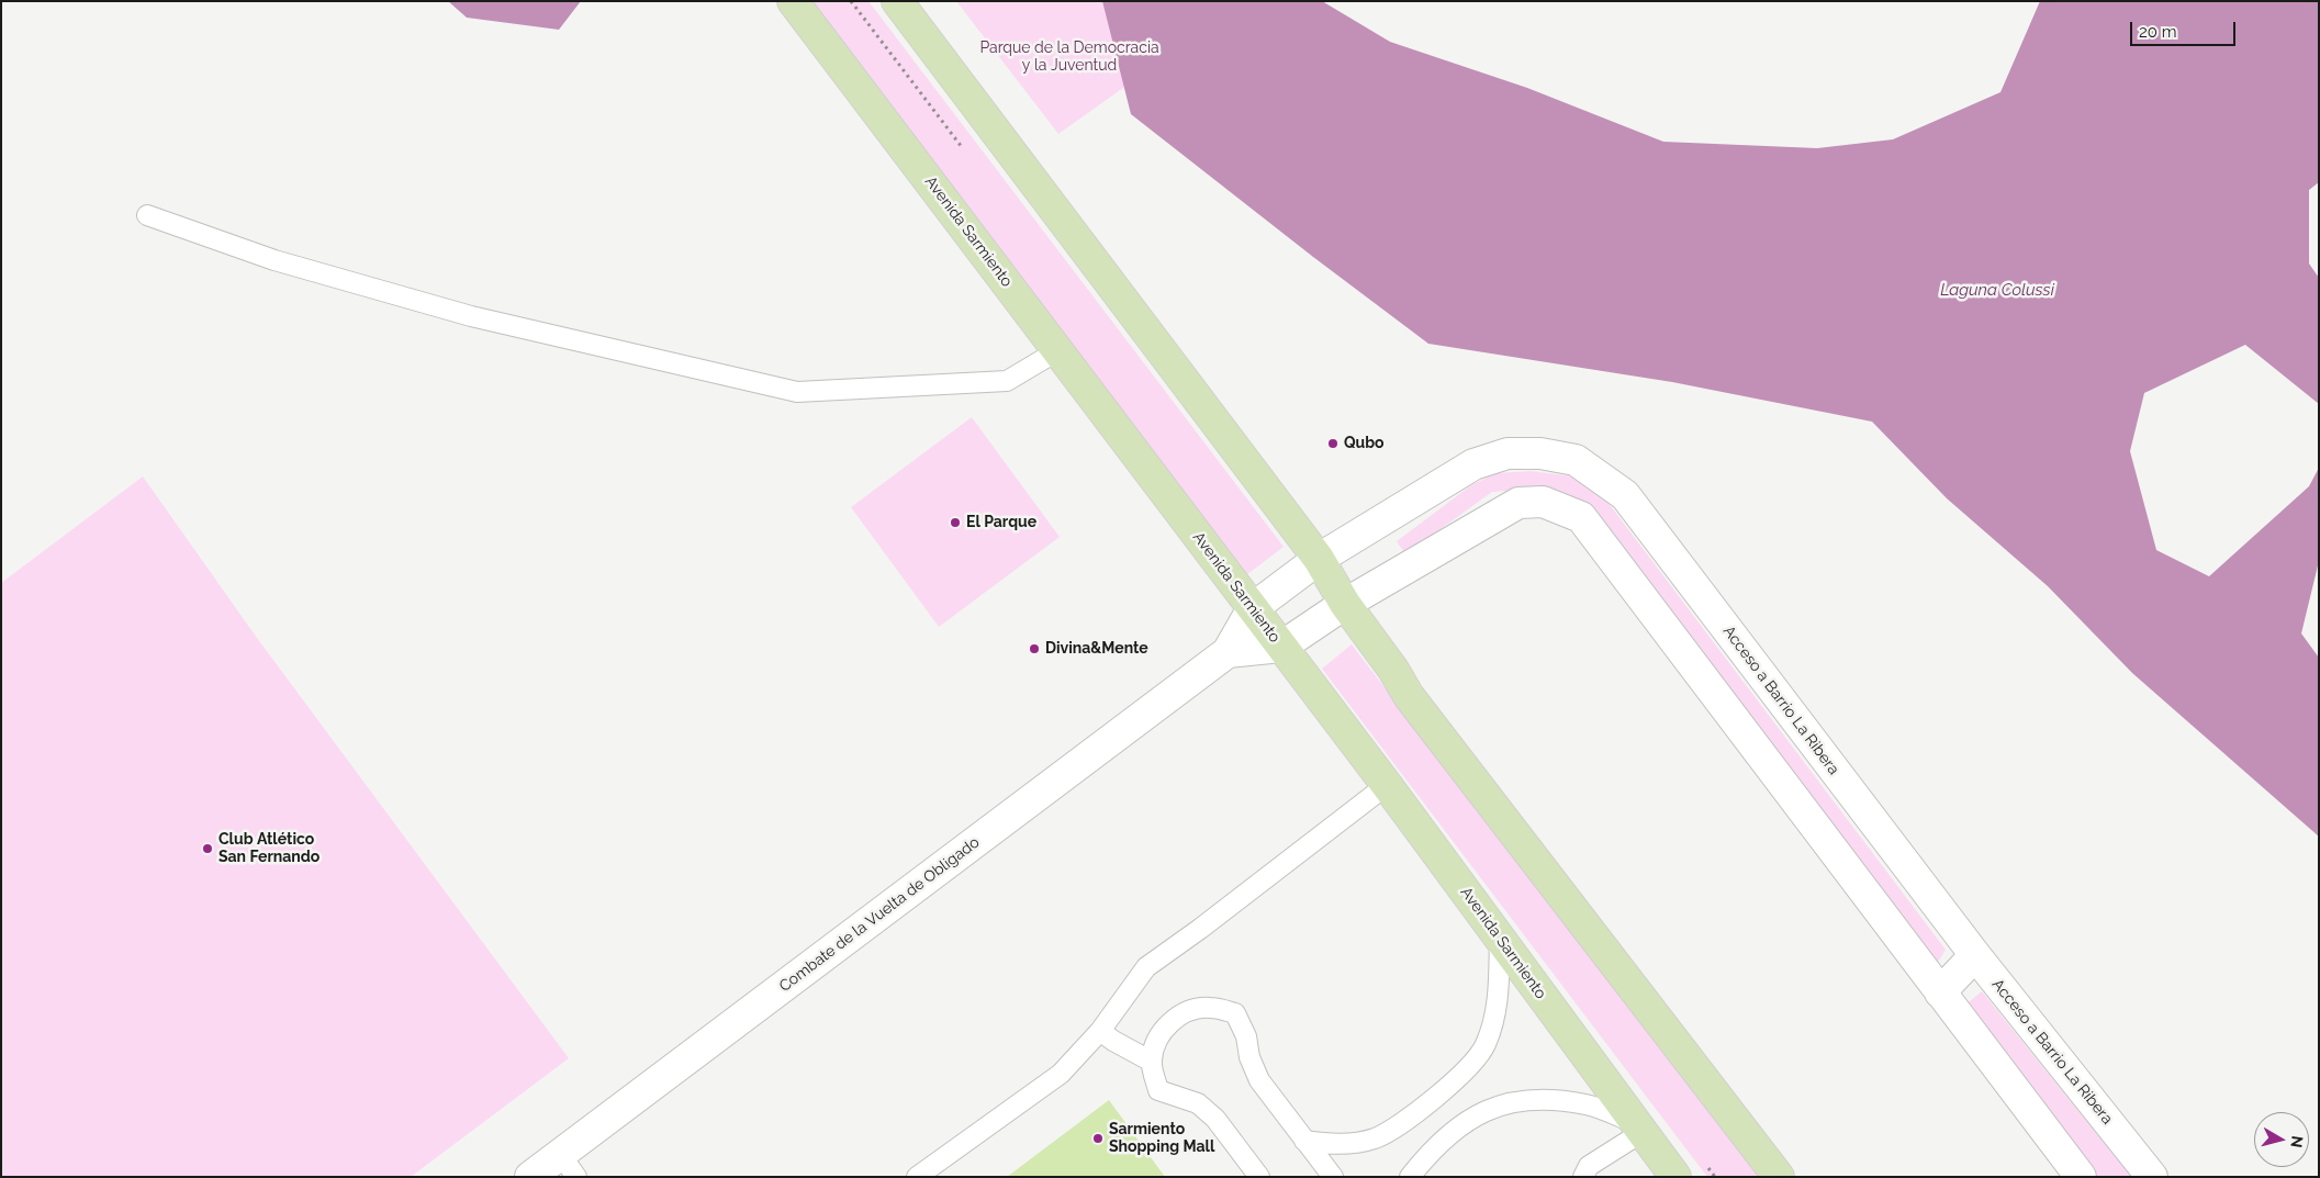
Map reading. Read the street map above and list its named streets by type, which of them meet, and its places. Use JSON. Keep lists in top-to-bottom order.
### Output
{
  "streets": {
    "main road": ["Avenida Sarmiento"],
    "street": ["Acceso a Barrio La Ribera", "Combate de la Vuelta de Obligado"]
  },
  "crossings": [
    ["Avenida Sarmiento", "Combate de la Vuelta de Obligado"],
    ["Acceso a Barrio La Ribera", "Combate de la Vuelta de Obligado"]
  ],
  "water": ["Laguna Colussi"],
  "parks": ["Parque de la Democracia y la Juventud"],
  "places": [
    "Qubo",
    "El Parque",
    "Divina&Mente",
    "Club Atlético San Fernando",
    "Sarmiento Shopping Mall"
  ],
  "scale_bar": "20 m",
  "north": "right"
}
